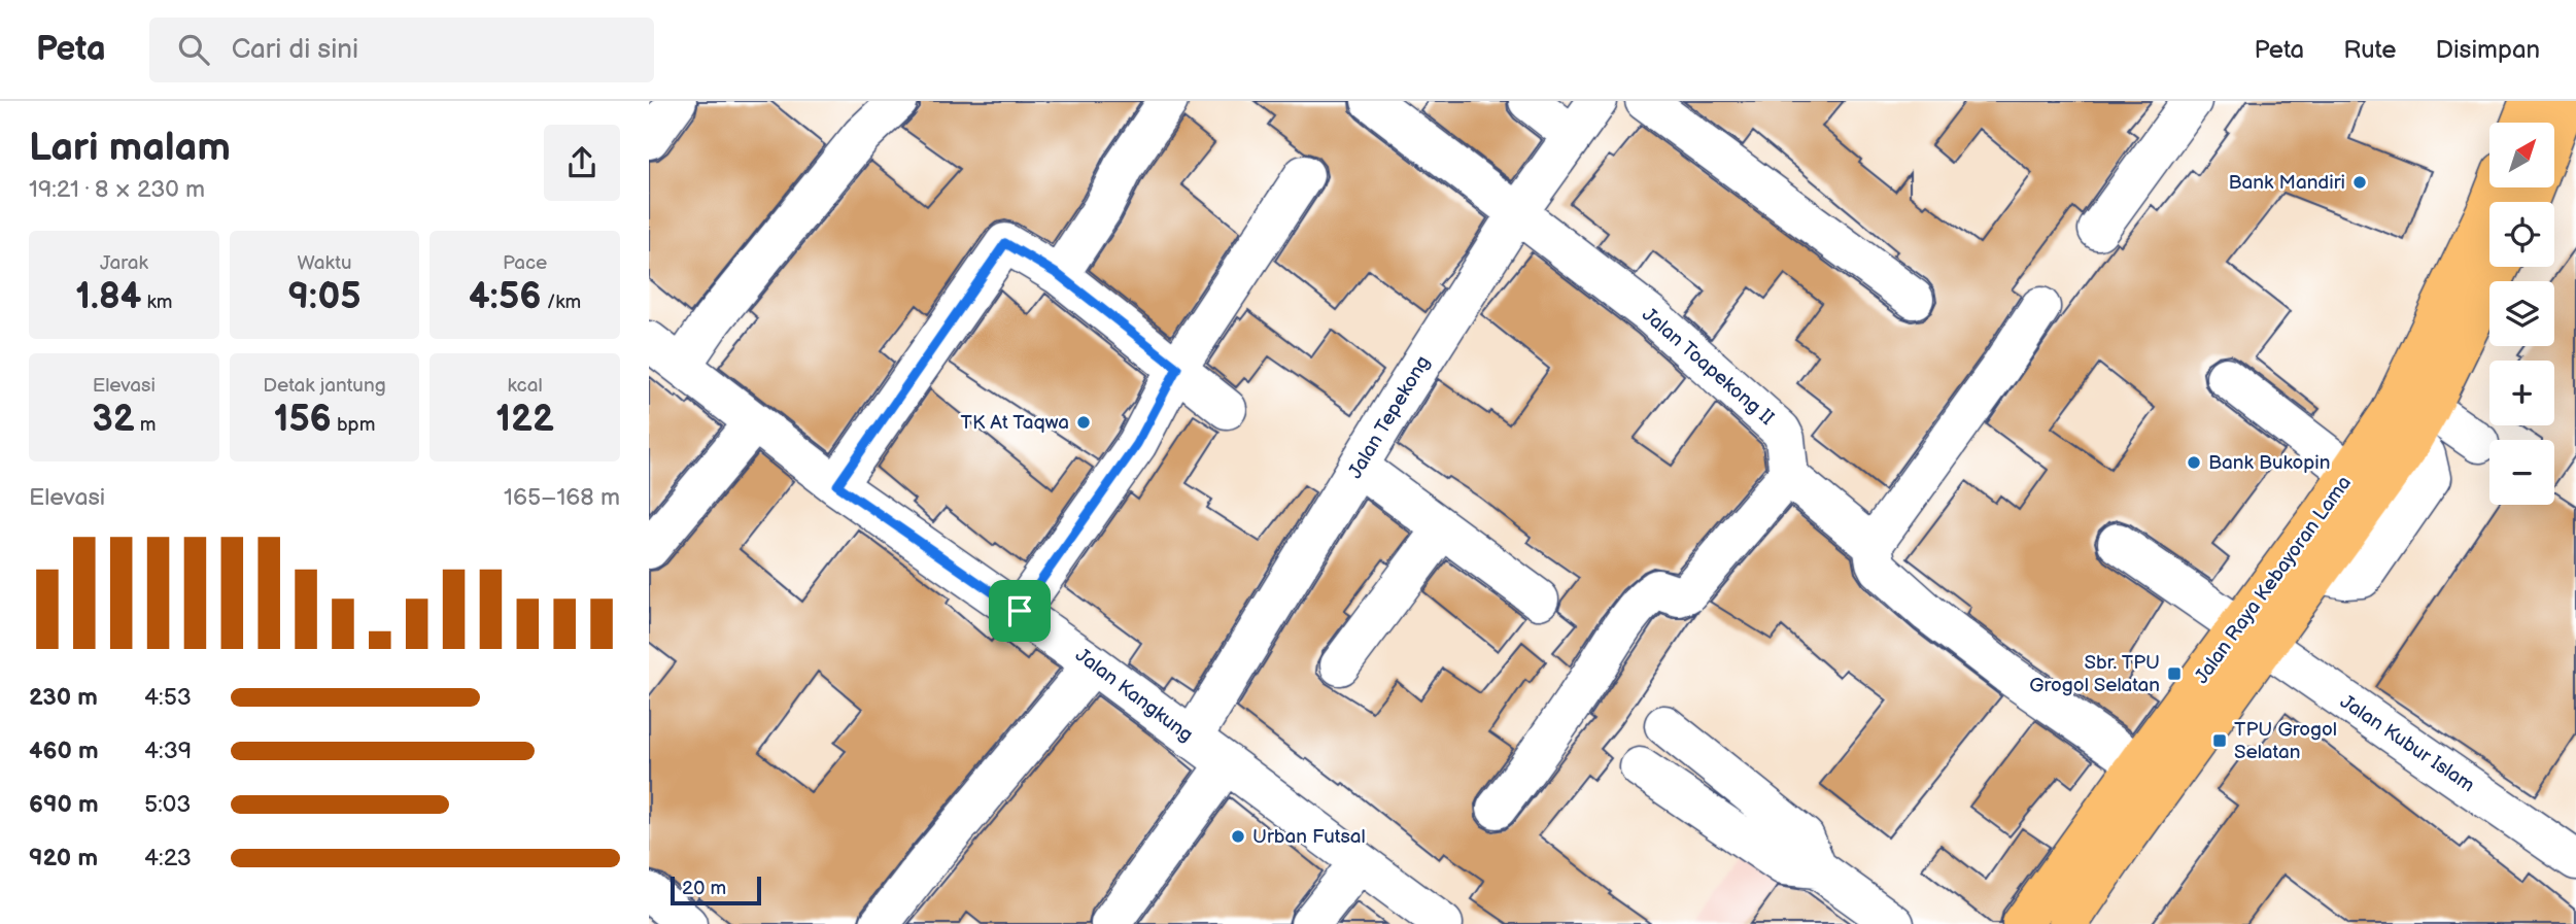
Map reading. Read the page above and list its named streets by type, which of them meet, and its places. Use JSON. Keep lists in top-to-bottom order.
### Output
{
  "streets": {
    "main road": ["Jalan Raya Kebayoran Lama"],
    "street": [
      "Jalan Toapekong II",
      "Jalan Tepekong",
      "Jalan Kangkung",
      "Jalan Kubur Islam"
    ]
  },
  "crossings": [
    ["Jalan Toapekong II", "Jalan Tepekong"],
    ["Jalan Tepekong", "Jalan Kangkung"],
    ["Jalan Raya Kebayoran Lama", "Jalan Kubur Islam"]
  ],
  "places": {
    "other": [
      "Bank Mandiri",
      "TK At Taqwa",
      "Bank Bukopin",
      "Urban Futsal"
    ],
    "transit": ["Sbr. TPU Grogol Selatan", "TPU Grogol Selatan"]
  },
  "scale_bar": "20 m",
  "north": "top right",
  "page": {
    "header": "Peta",
    "search": "Cari di sini",
    "nav": ["Peta", "Rute", "Disimpan"],
    "heading": ["Lari malam", "19:21 · 8 × 230 m"],
    "map_buttons": ["+", "−"],
    "stats": [
      ["Jarak", "1.84 km"],
      ["Waktu", "9:05"],
      ["Pace", "4:56 /km"],
      ["Elevasi", "32 m"],
      ["Detak jantung", "156 bpm"],
      ["kcal", "122"]
    ],
    "chart": ["Elevasi", "165–168 m"],
    "list": [
      {
        "name": "230 m",
        "note": "4:53"
      },
      {
        "name": "460 m",
        "note": "4:39"
      },
      {
        "name": "690 m",
        "note": "5:03"
      },
      {
        "name": "920 m",
        "note": "4:23"
      }
    ],
    "scale": "20 m"
  }
}
